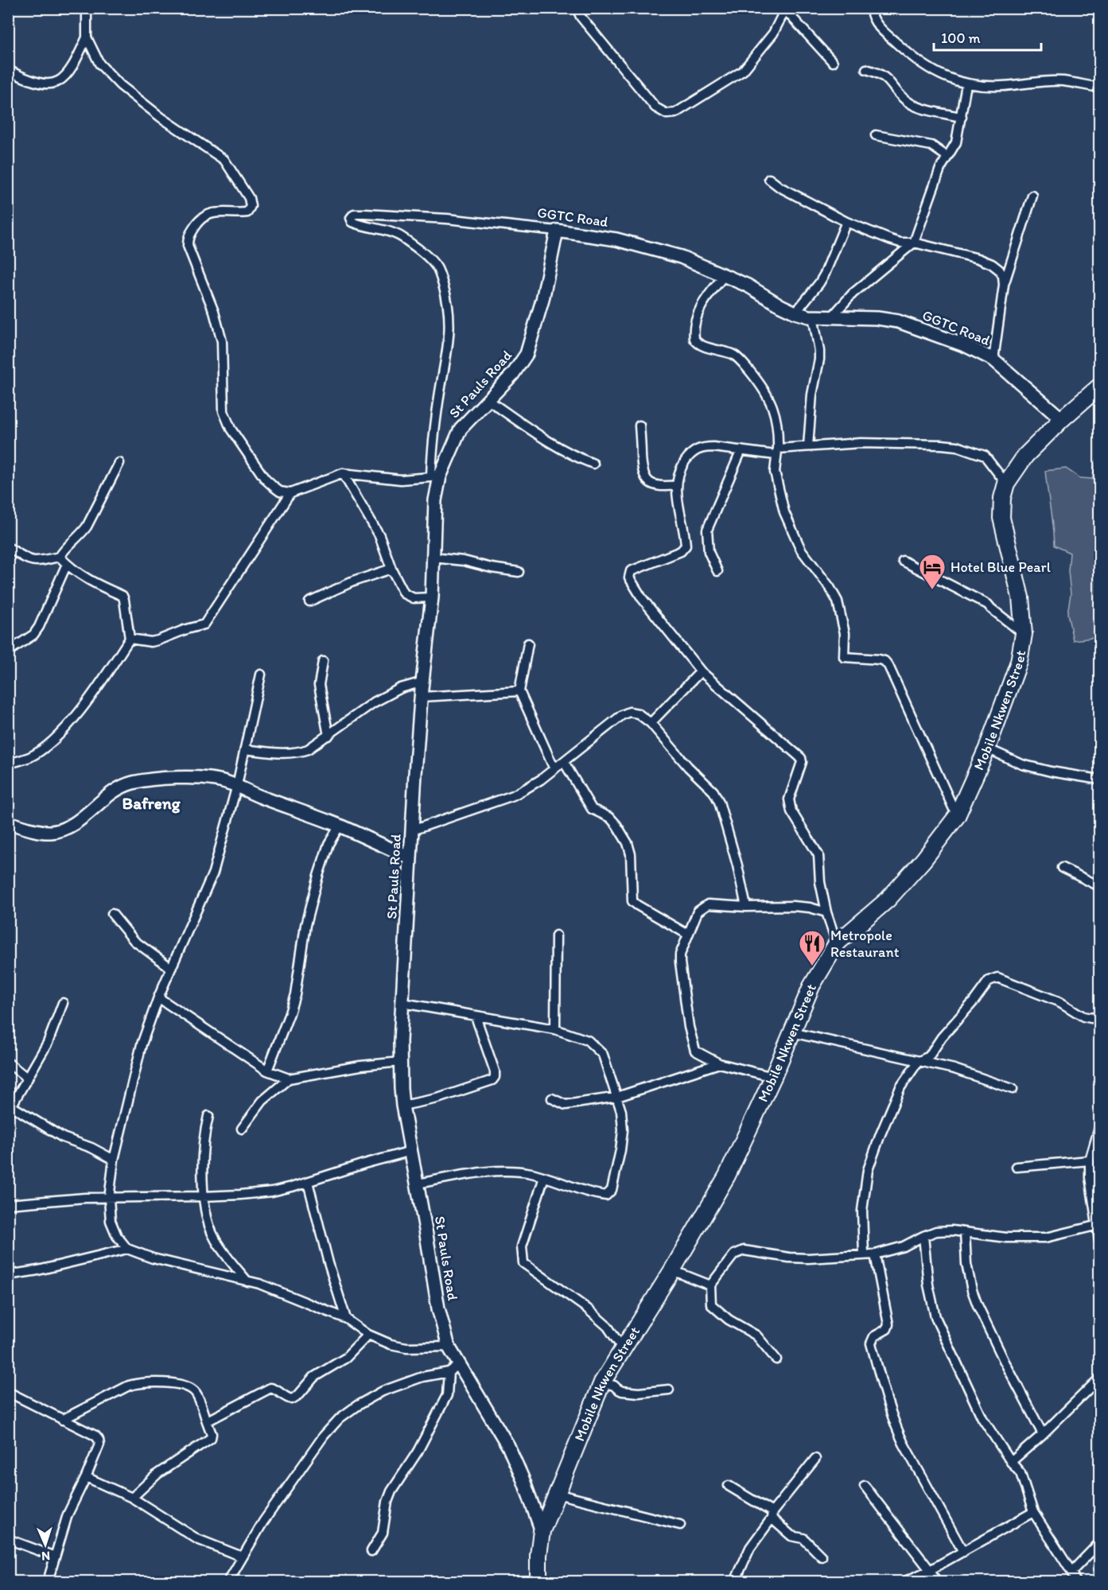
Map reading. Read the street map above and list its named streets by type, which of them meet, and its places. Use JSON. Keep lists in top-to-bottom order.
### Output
{
  "streets": {
    "highway": ["Mobile Nkwen Street"],
    "street": ["GGTC Road", "St Pauls Road"]
  },
  "crossings": [
    ["GGTC Road", "St Pauls Road"],
    ["GGTC Road", "Mobile Nkwen Street"],
    ["St Pauls Road", "Mobile Nkwen Street"]
  ],
  "districts": ["Bafreng"],
  "places": {
    "hotel": ["Hotel Blue Pearl"],
    "restaurant": ["Metropole Restaurant"]
  },
  "scale_bar": "100 m",
  "north": "bottom"
}
